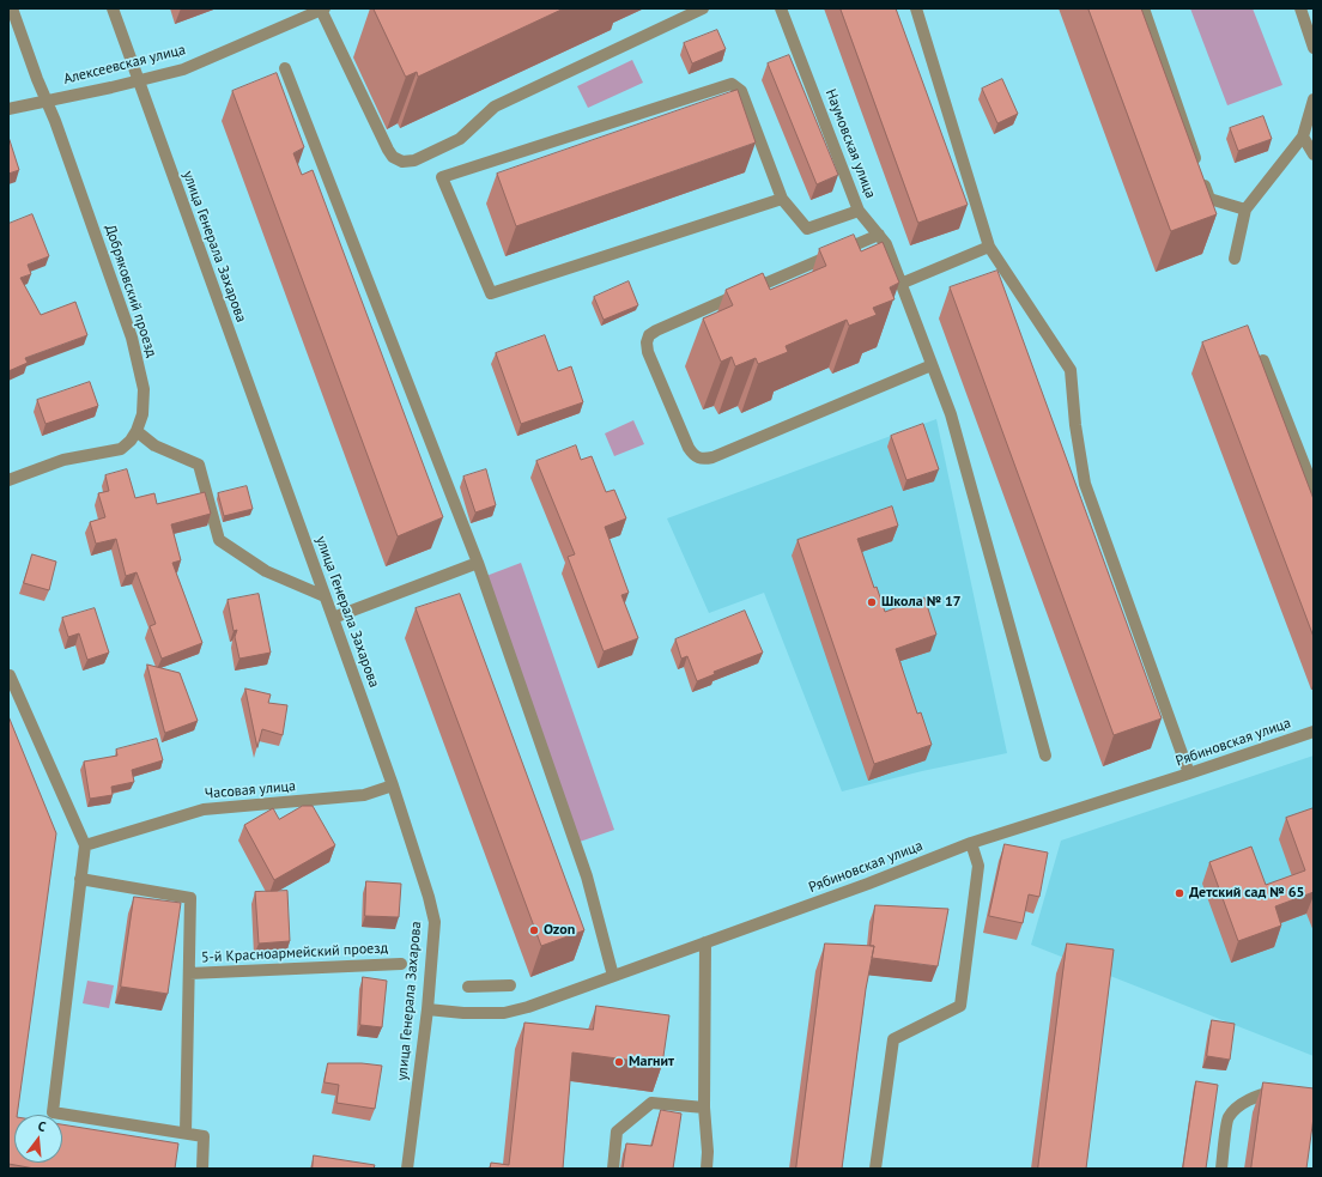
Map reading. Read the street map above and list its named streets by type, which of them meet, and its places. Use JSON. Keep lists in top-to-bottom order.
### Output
{
  "streets": {
    "street": [
      "Алексеевская улица",
      "Наумовская улица",
      "улица Генерала Захарова",
      "Добряковский проезд",
      "Рябиновская улица",
      "Часовая улица",
      "5-й Красноармейский проезд"
    ]
  },
  "crossings": [
    ["Алексеевская улица", "улица Генерала Захарова"],
    ["Алексеевская улица", "Добряковский проезд"],
    ["улица Генерала Захарова", "Рябиновская улица"],
    ["улица Генерала Захарова", "Часовая улица"]
  ],
  "places": [
    "Школа № 17",
    "Детский сад № 65",
    "Ozon",
    "Магнит"
  ],
  "north": "top"
}
